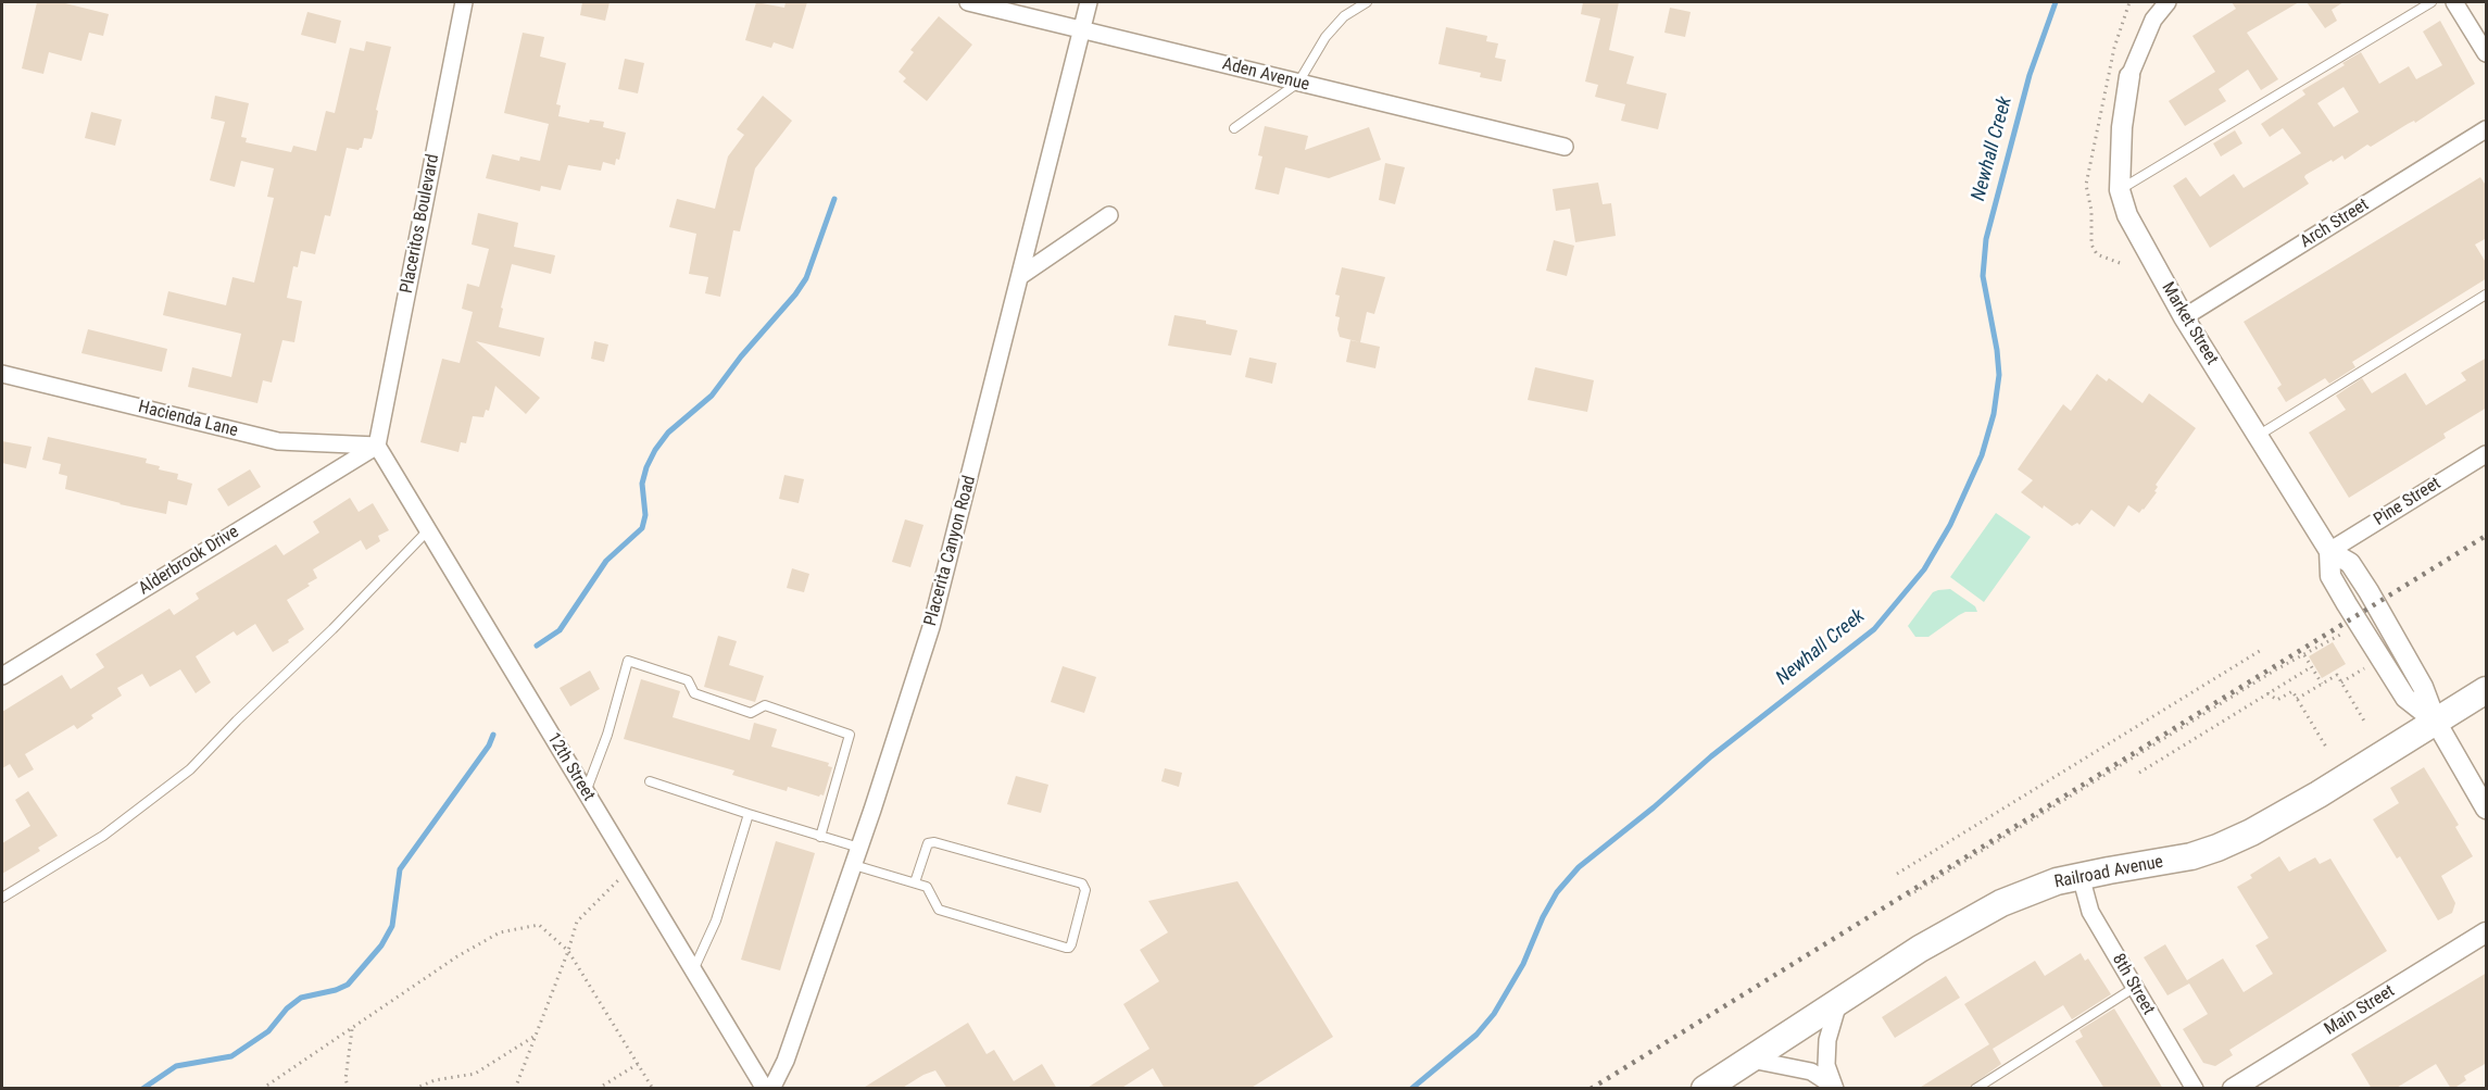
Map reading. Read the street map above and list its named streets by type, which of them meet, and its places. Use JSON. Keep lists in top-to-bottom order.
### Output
{
  "streets": {
    "main road": ["Railroad Avenue"],
    "street": [
      "Aden Avenue",
      "Placeritos Boulevard",
      "Arch Street",
      "Market Street",
      "Hacienda Lane",
      "Pine Street",
      "Placerita Canyon Road",
      "Alderbrook Drive",
      "12th Street",
      "8th Street",
      "Main Street"
    ]
  },
  "crossings": [
    ["Aden Avenue", "Placerita Canyon Road"],
    ["Placeritos Boulevard", "Hacienda Lane"],
    ["Placeritos Boulevard", "Alderbrook Drive"],
    ["Placeritos Boulevard", "12th Street"],
    ["Arch Street", "Market Street"],
    ["Market Street", "Pine Street"],
    ["Market Street", "Railroad Avenue"],
    ["Hacienda Lane", "Alderbrook Drive"],
    ["Hacienda Lane", "12th Street"],
    ["Alderbrook Drive", "12th Street"],
    ["Railroad Avenue", "8th Street"]
  ],
  "water": ["Newhall Creek"]
}
